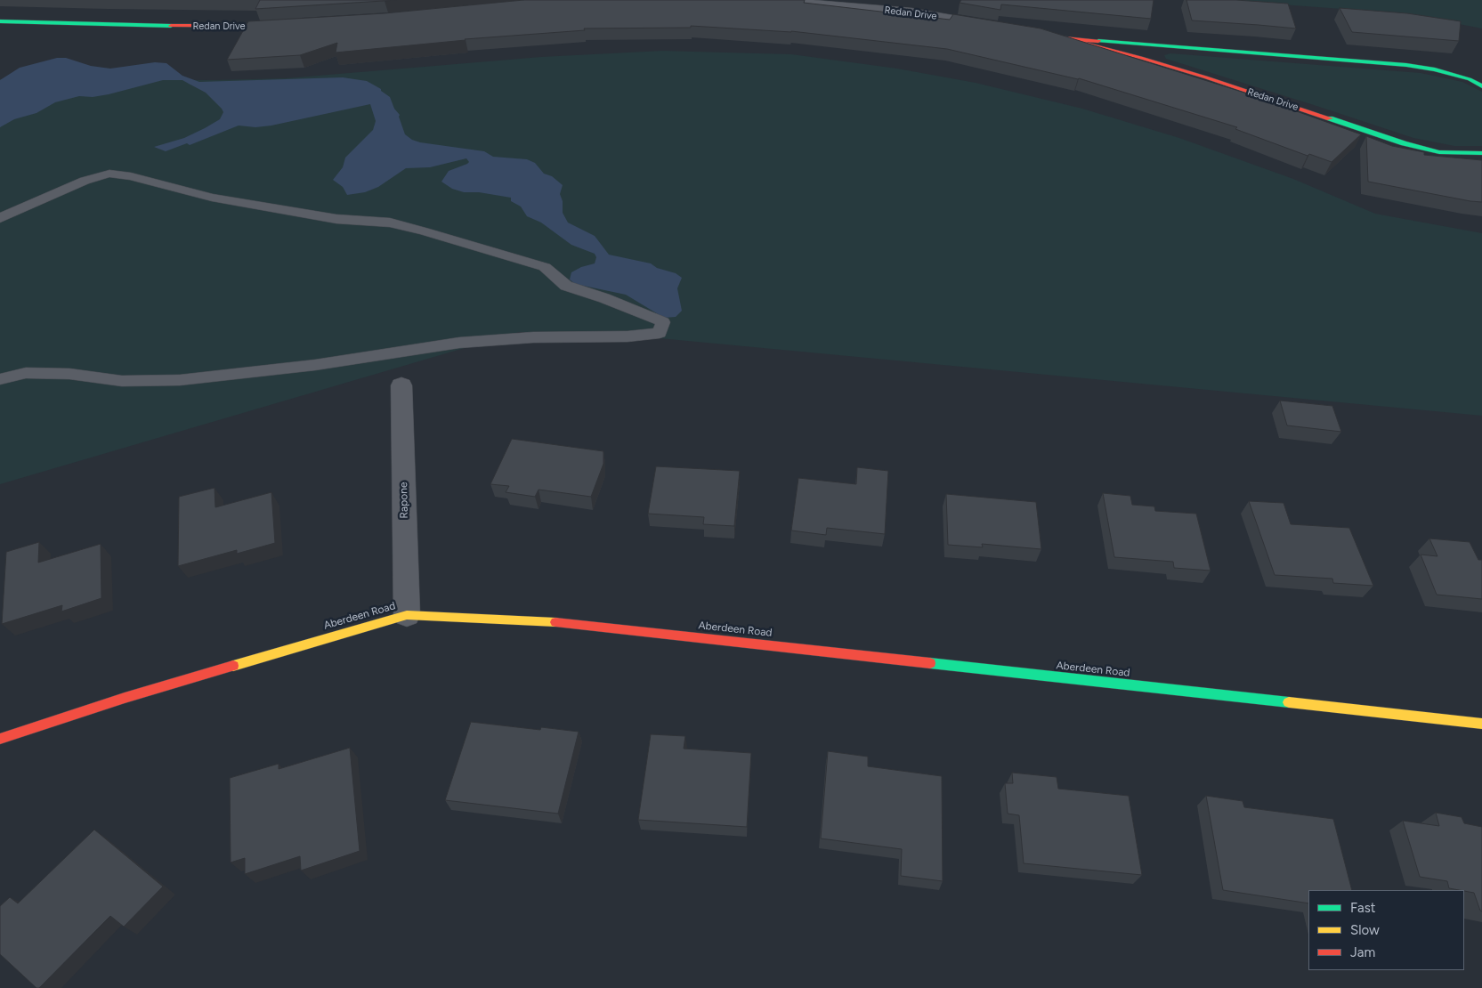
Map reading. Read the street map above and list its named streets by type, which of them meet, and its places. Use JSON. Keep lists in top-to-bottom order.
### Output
{
  "streets": {
    "street": ["Redan Drive", "Rapone", "Aberdeen Road"]
  },
  "crossings": [
    ["Rapone", "Aberdeen Road"]
  ],
  "legend": ["Fast", "Slow", "Jam"]
}
